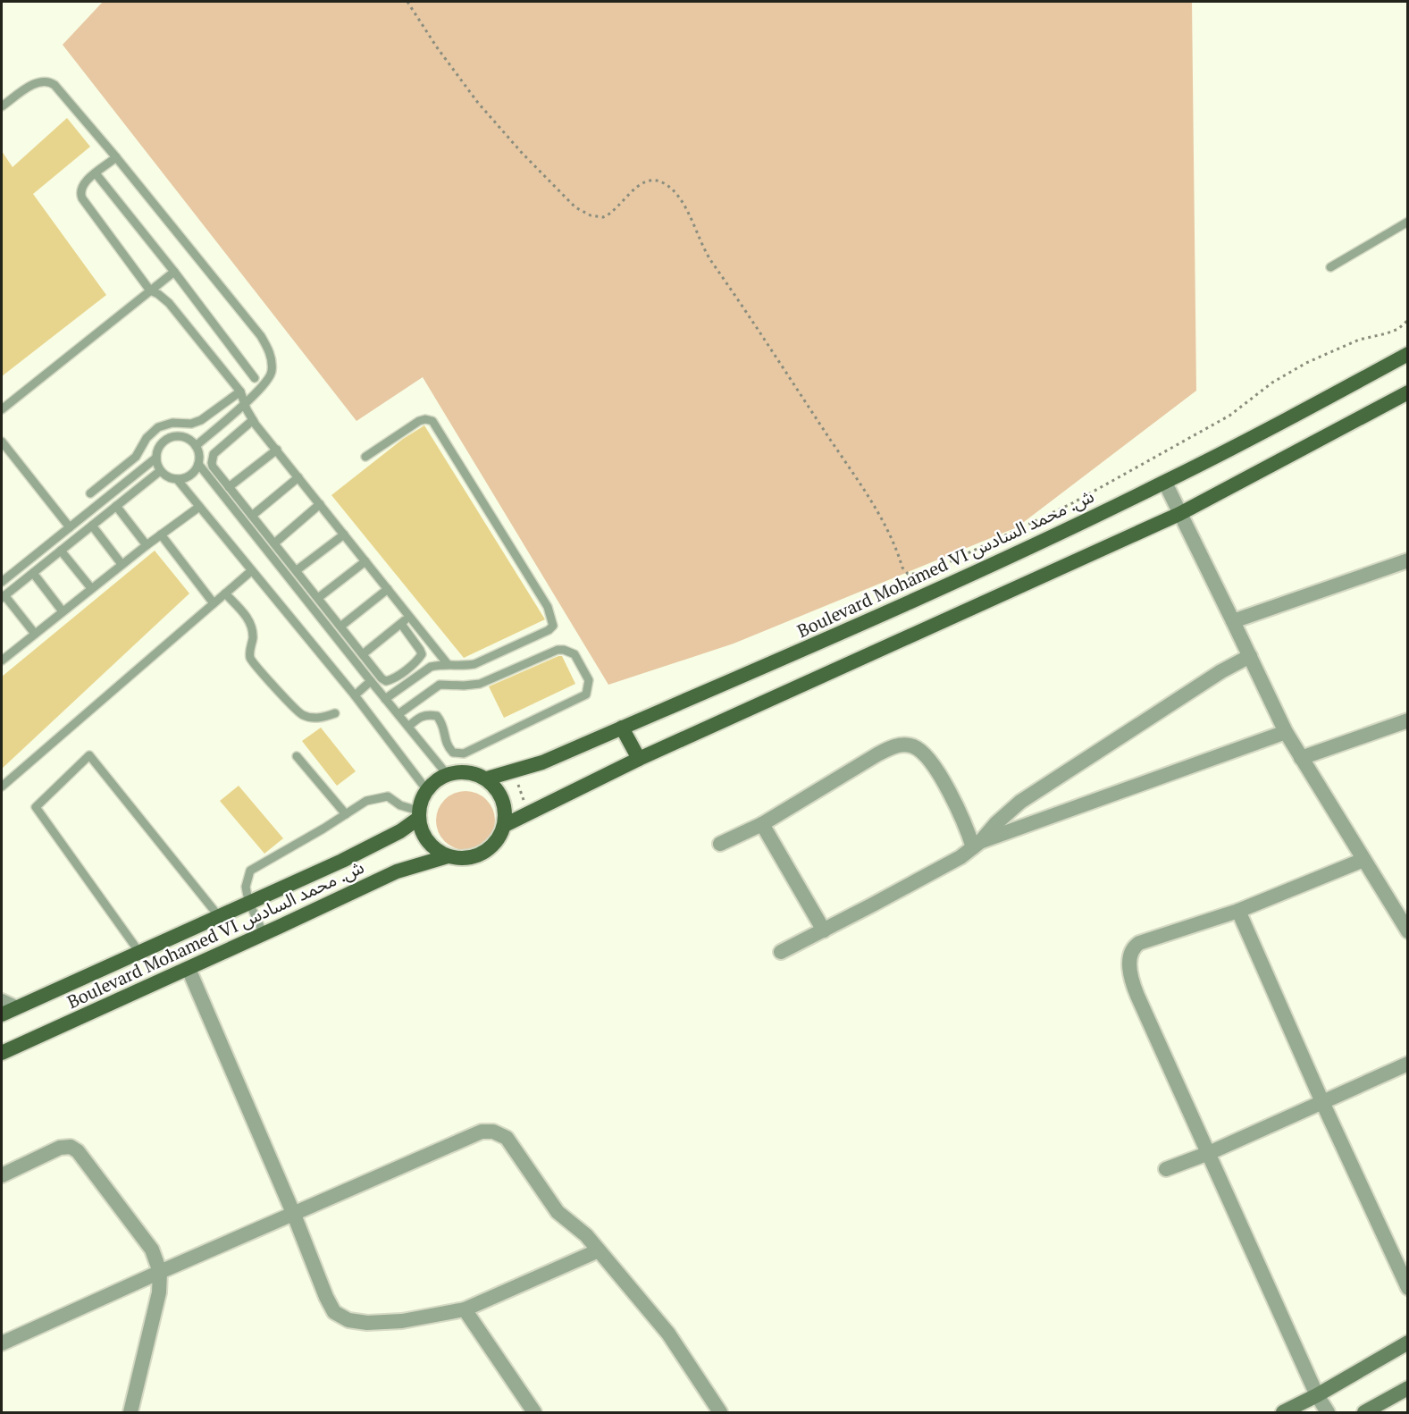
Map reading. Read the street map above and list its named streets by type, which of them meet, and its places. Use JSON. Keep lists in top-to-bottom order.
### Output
{
  "streets": {
    "main road": ["Boulevard Mohamed VI ش. محمد السادس"]
  }
}
